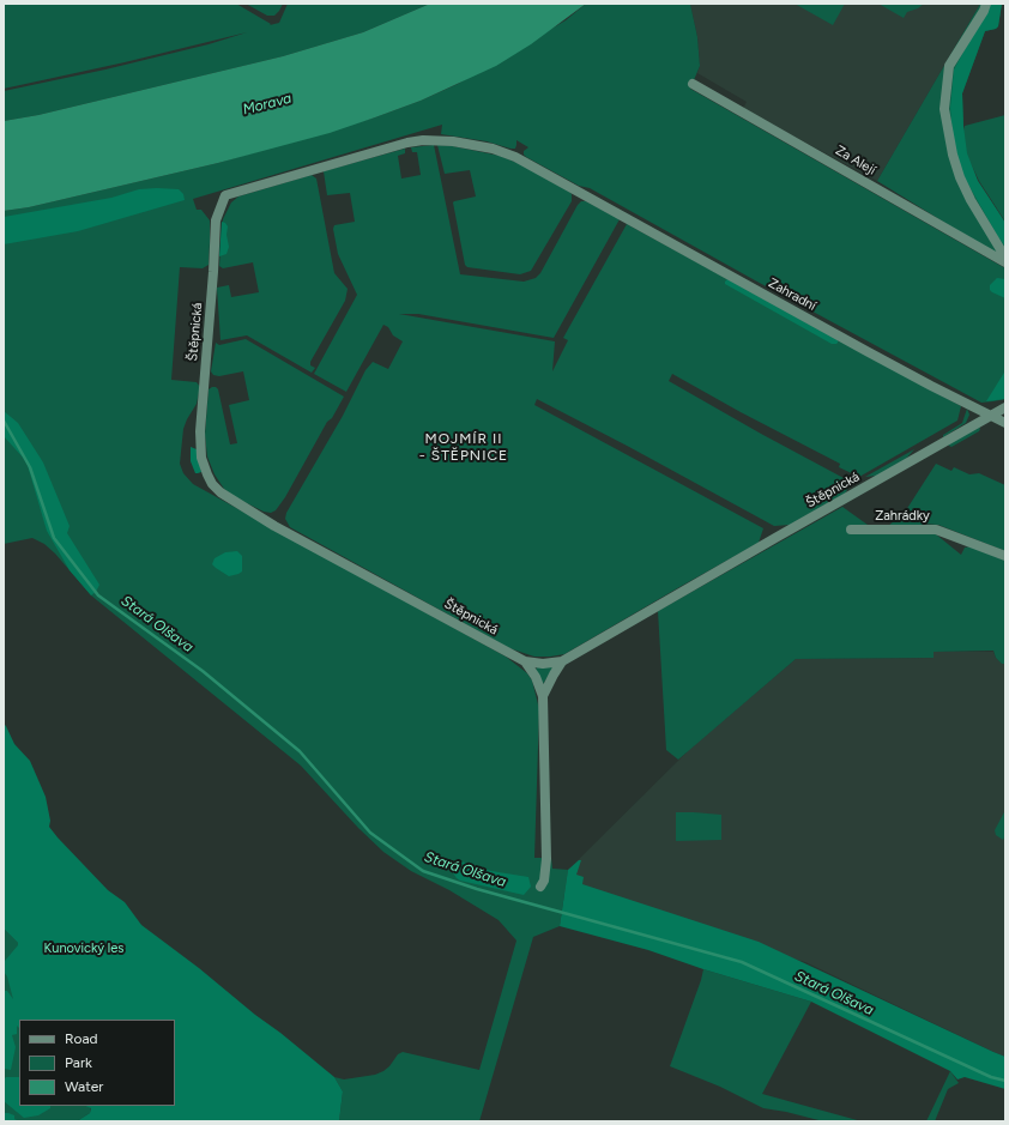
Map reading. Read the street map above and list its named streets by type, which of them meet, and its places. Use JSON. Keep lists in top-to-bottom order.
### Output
{
  "streets": {
    "street": [
      "Za Alejí",
      "Zahradní",
      "Štěpnická",
      "Zahrádky"
    ]
  },
  "crossings": [
    ["Zahradní", "Štěpnická"]
  ],
  "districts": ["MOJMÍR II - ŠTĚPNICE"],
  "water": ["Morava", "Stará Olšava"],
  "parks": ["Kunovický les"],
  "legend": ["Road", "Park", "Water"]
}
